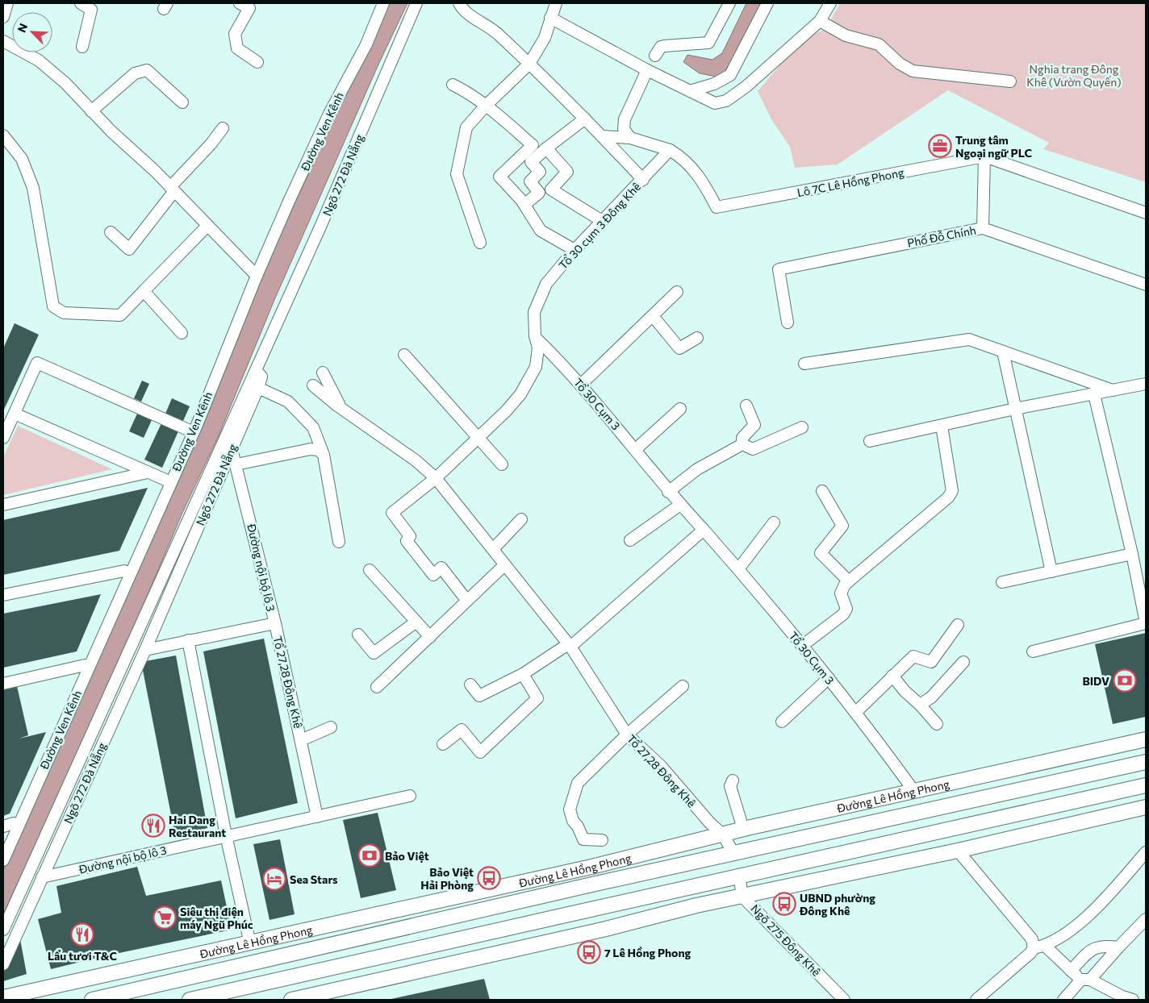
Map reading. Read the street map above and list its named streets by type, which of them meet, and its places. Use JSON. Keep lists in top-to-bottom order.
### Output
{
  "streets": {
    "main road": ["Đường Lê Hồng Phong"],
    "street": [
      "Đường Ven Kênh",
      "Ngõ 272 Đà Nẵng",
      "Lô 7C Lê Hồng Phong",
      "Tổ 30 cụm 3 Đông Khê",
      "Phố Đỗ Chính",
      "Tổ 30 Cụm 3",
      "Đường nội bộ lô 3",
      "Tổ 27,28 Đông Khê",
      "Ngõ 275 Đông Khê"
    ]
  },
  "crossings": [
    ["Ngõ 272 Đà Nẵng", "Đường nội bộ lô 3"],
    ["Lô 7C Lê Hồng Phong", "Tổ 30 cụm 3 Đông Khê"],
    ["Tổ 30 cụm 3 Đông Khê", "Tổ 30 Cụm 3"],
    ["Tổ 30 cụm 3 Đông Khê", "Tổ 27,28 Đông Khê"],
    ["Tổ 30 Cụm 3", "Đường Lê Hồng Phong"],
    ["Đường nội bộ lô 3", "Tổ 27,28 Đông Khê"],
    ["Tổ 27,28 Đông Khê", "Đường Lê Hồng Phong"]
  ],
  "parks": ["Nghia trang Đông Khê (Vườn Quyến)"],
  "places": {
    "office": ["Trung tâm Ngoại ngữ PLC"],
    "bank": ["BIDV", "Bảo Việt"],
    "restaurant": ["Hai Dang Restaurant", "Lẩu tươi T&C"],
    "bus stop": ["Bảo Việt Hải Phòng", "UBND phường Đông Khê", "7 Lê Hồng Phong"],
    "hotel": ["Sea Stars"],
    "supermarket": ["Siêu thị điện máy Ngũ Phúc"]
  },
  "north": "top left"
}
